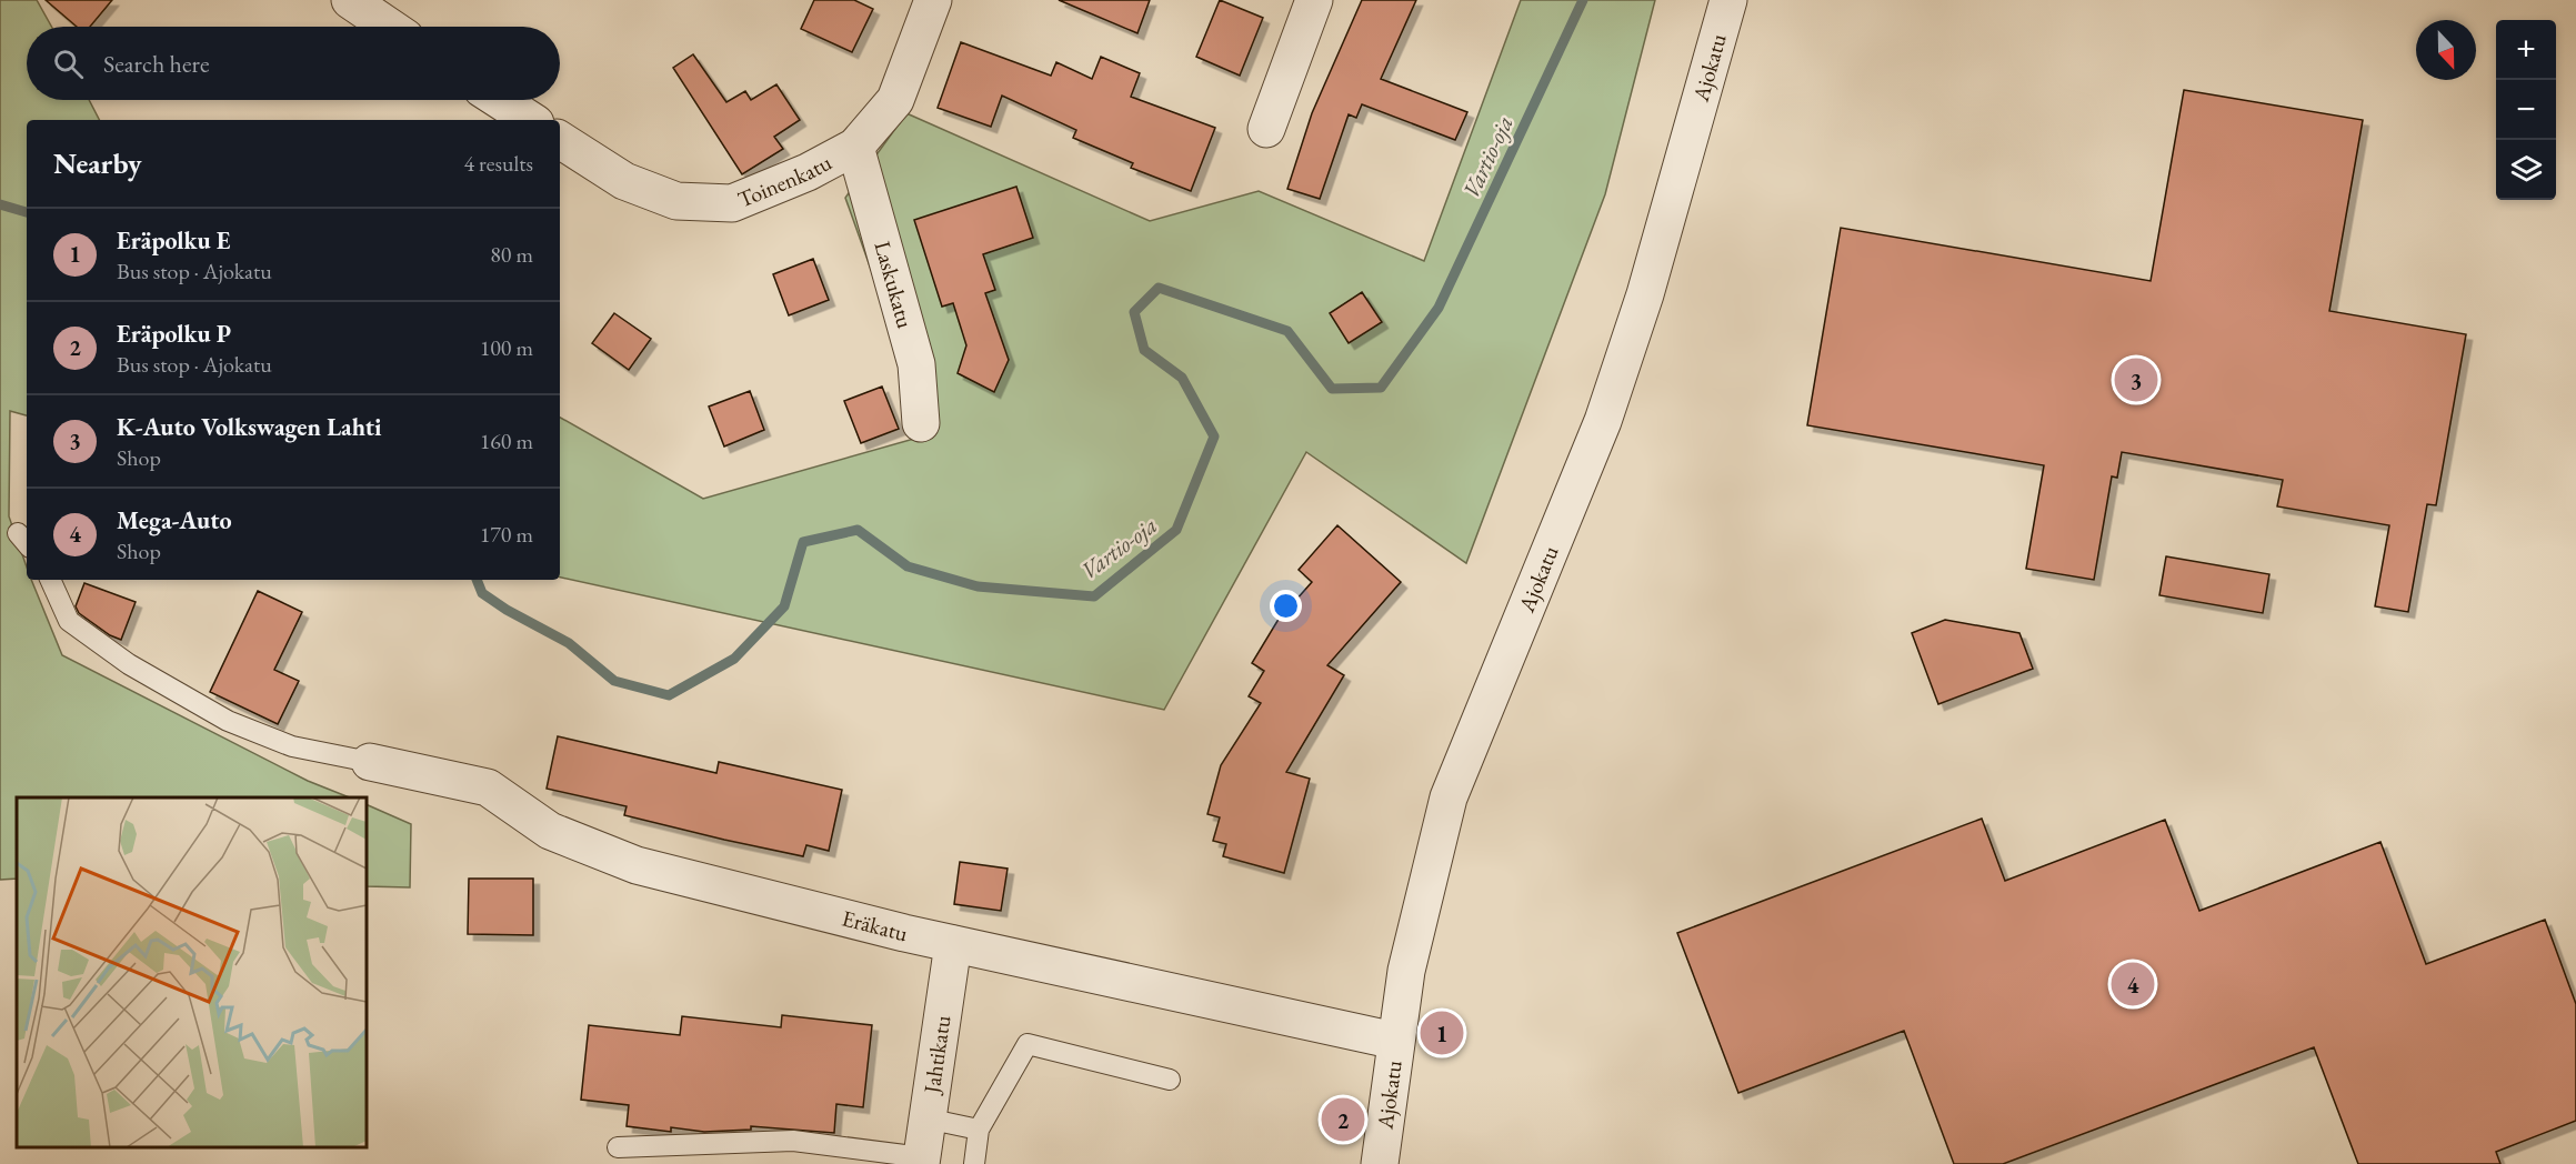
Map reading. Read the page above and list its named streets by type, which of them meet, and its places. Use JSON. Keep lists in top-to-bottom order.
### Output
{
  "streets": {
    "street": [
      "Ajokatu",
      "Toinenkatu",
      "Laskukatu",
      "Eräkatu",
      "Jahtikatu"
    ]
  },
  "crossings": [
    ["Ajokatu", "Eräkatu"],
    ["Toinenkatu", "Laskukatu"],
    ["Eräkatu", "Jahtikatu"]
  ],
  "water": ["Vartio-oja"],
  "north": "bottom",
  "page": {
    "map_buttons": ["+", "−"],
    "search": "Search here",
    "heading": ["Nearby", "4 results"],
    "list": [
      {
        "mark": "1",
        "name": "Eräpolku E",
        "note": "Bus stop · Ajokatu",
        "value": "80 m"
      },
      {
        "mark": "2",
        "name": "Eräpolku P",
        "note": "Bus stop · Ajokatu",
        "value": "100 m"
      },
      {
        "mark": "3",
        "name": "K-Auto Volkswagen Lahti",
        "note": "Shop",
        "value": "160 m"
      },
      {
        "mark": "4",
        "name": "Mega-Auto",
        "note": "Shop",
        "value": "170 m"
      }
    ],
    "pins": [
      "3",
      "4",
      "1",
      "2"
    ]
  }
}
